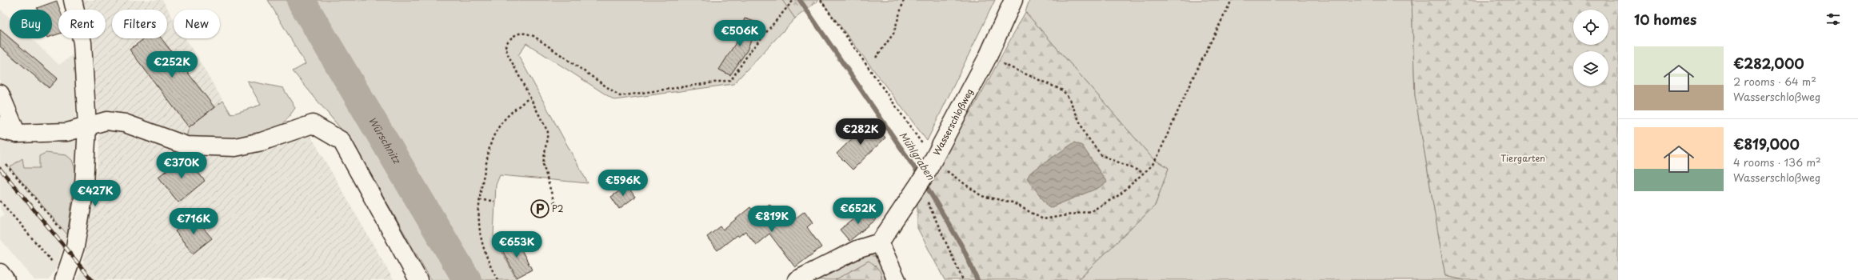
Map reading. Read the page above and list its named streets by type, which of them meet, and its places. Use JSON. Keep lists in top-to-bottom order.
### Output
{
  "streets": {
    "street": ["Wasserschloßweg"]
  },
  "water": ["Würschnitz", "Mühlgraben"],
  "parks": ["Tiergarten"],
  "places": {
    "parking": ["P2"]
  },
  "page": {
    "heading": "10 homes",
    "chip": [
      "Buy",
      "Rent",
      "Filters",
      "New"
    ],
    "price": [
      "€506K",
      "€252K",
      "€282K",
      "€370K",
      "€596K",
      "€427K",
      "€652K",
      "€819K",
      "€716K",
      "€653K"
    ],
    "list": [
      {
        "name": "€282,000",
        "note": "2 rooms · 64 m² · Wasserschloßweg"
      },
      {
        "name": "€819,000",
        "note": "4 rooms · 136 m² · Wasserschloßweg"
      }
    ]
  }
}
